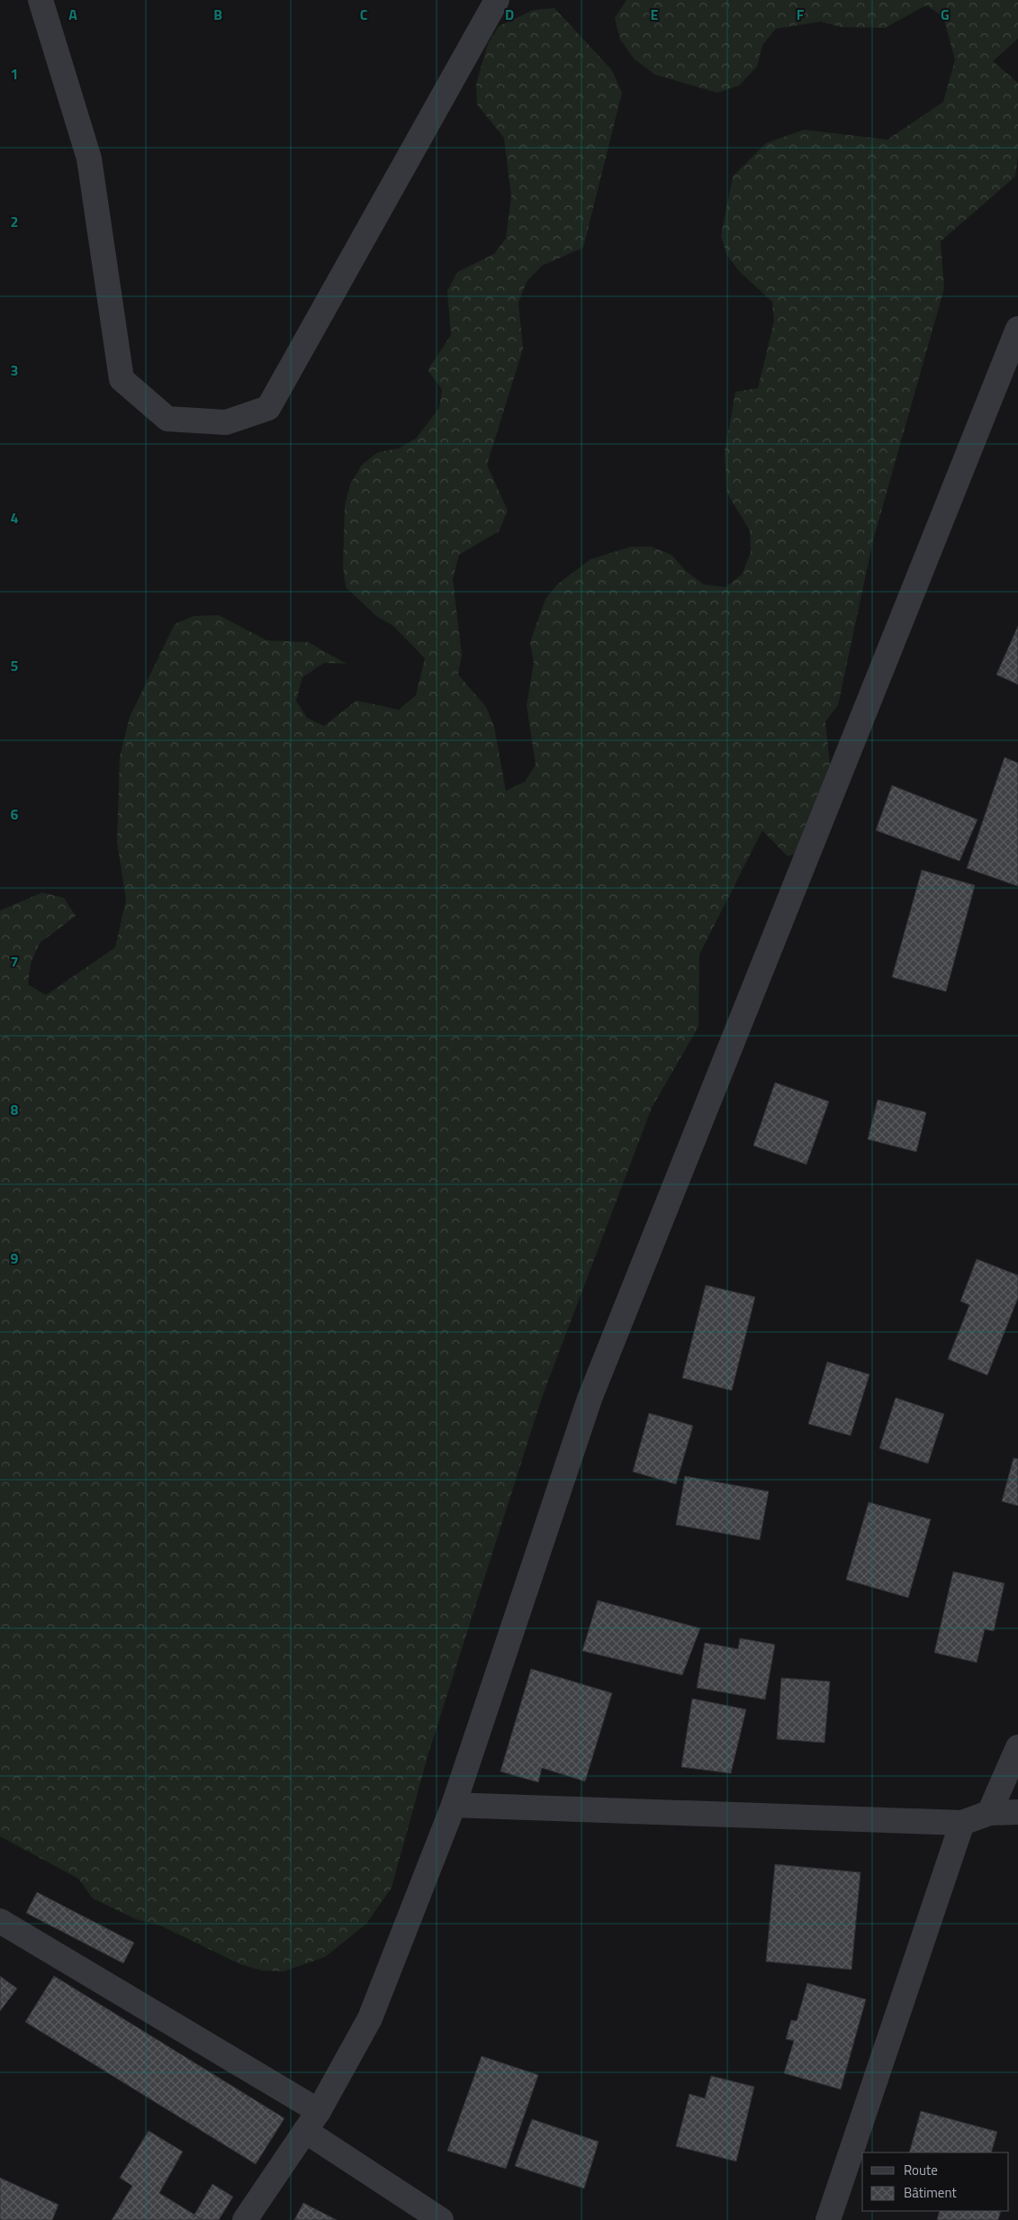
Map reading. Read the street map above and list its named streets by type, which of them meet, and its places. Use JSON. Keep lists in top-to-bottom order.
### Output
{
  "legend": ["Route", "Bâtiment"],
  "grid": {
    "columns": [
      "A",
      "B",
      "C",
      "D",
      "E",
      "F",
      "G"
    ],
    "rows": [
      "1",
      "2",
      "3",
      "4",
      "5",
      "6",
      "7",
      "8",
      "9"
    ]
  }
}
